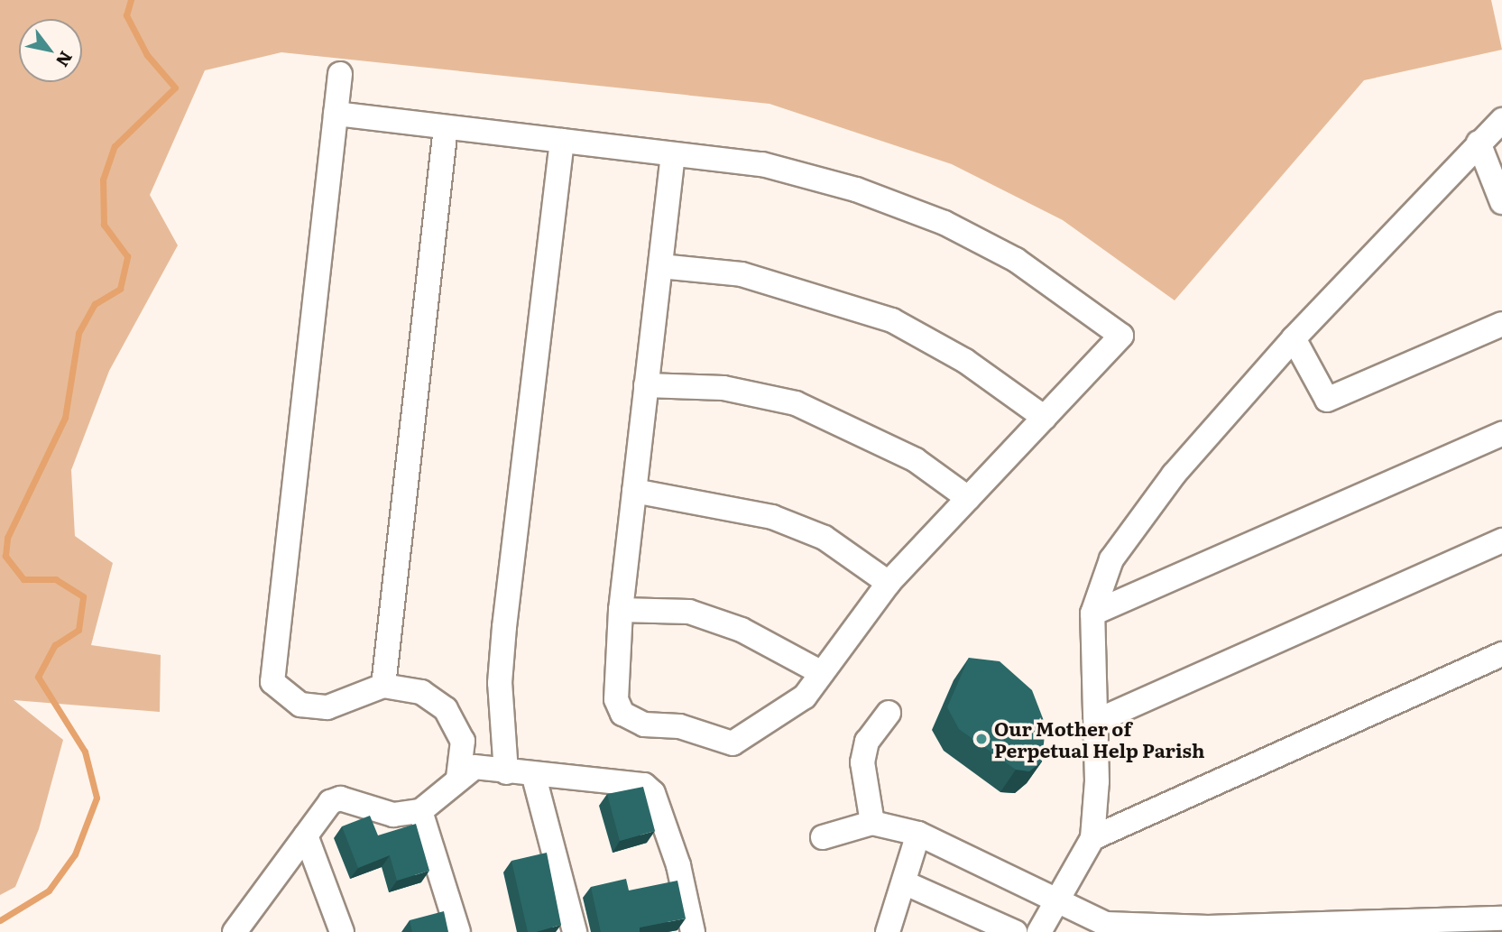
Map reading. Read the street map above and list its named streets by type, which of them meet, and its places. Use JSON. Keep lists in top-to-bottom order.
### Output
{
  "places": ["Our Mother of Perpetual Help Parish"],
  "north": "bottom right"
}
